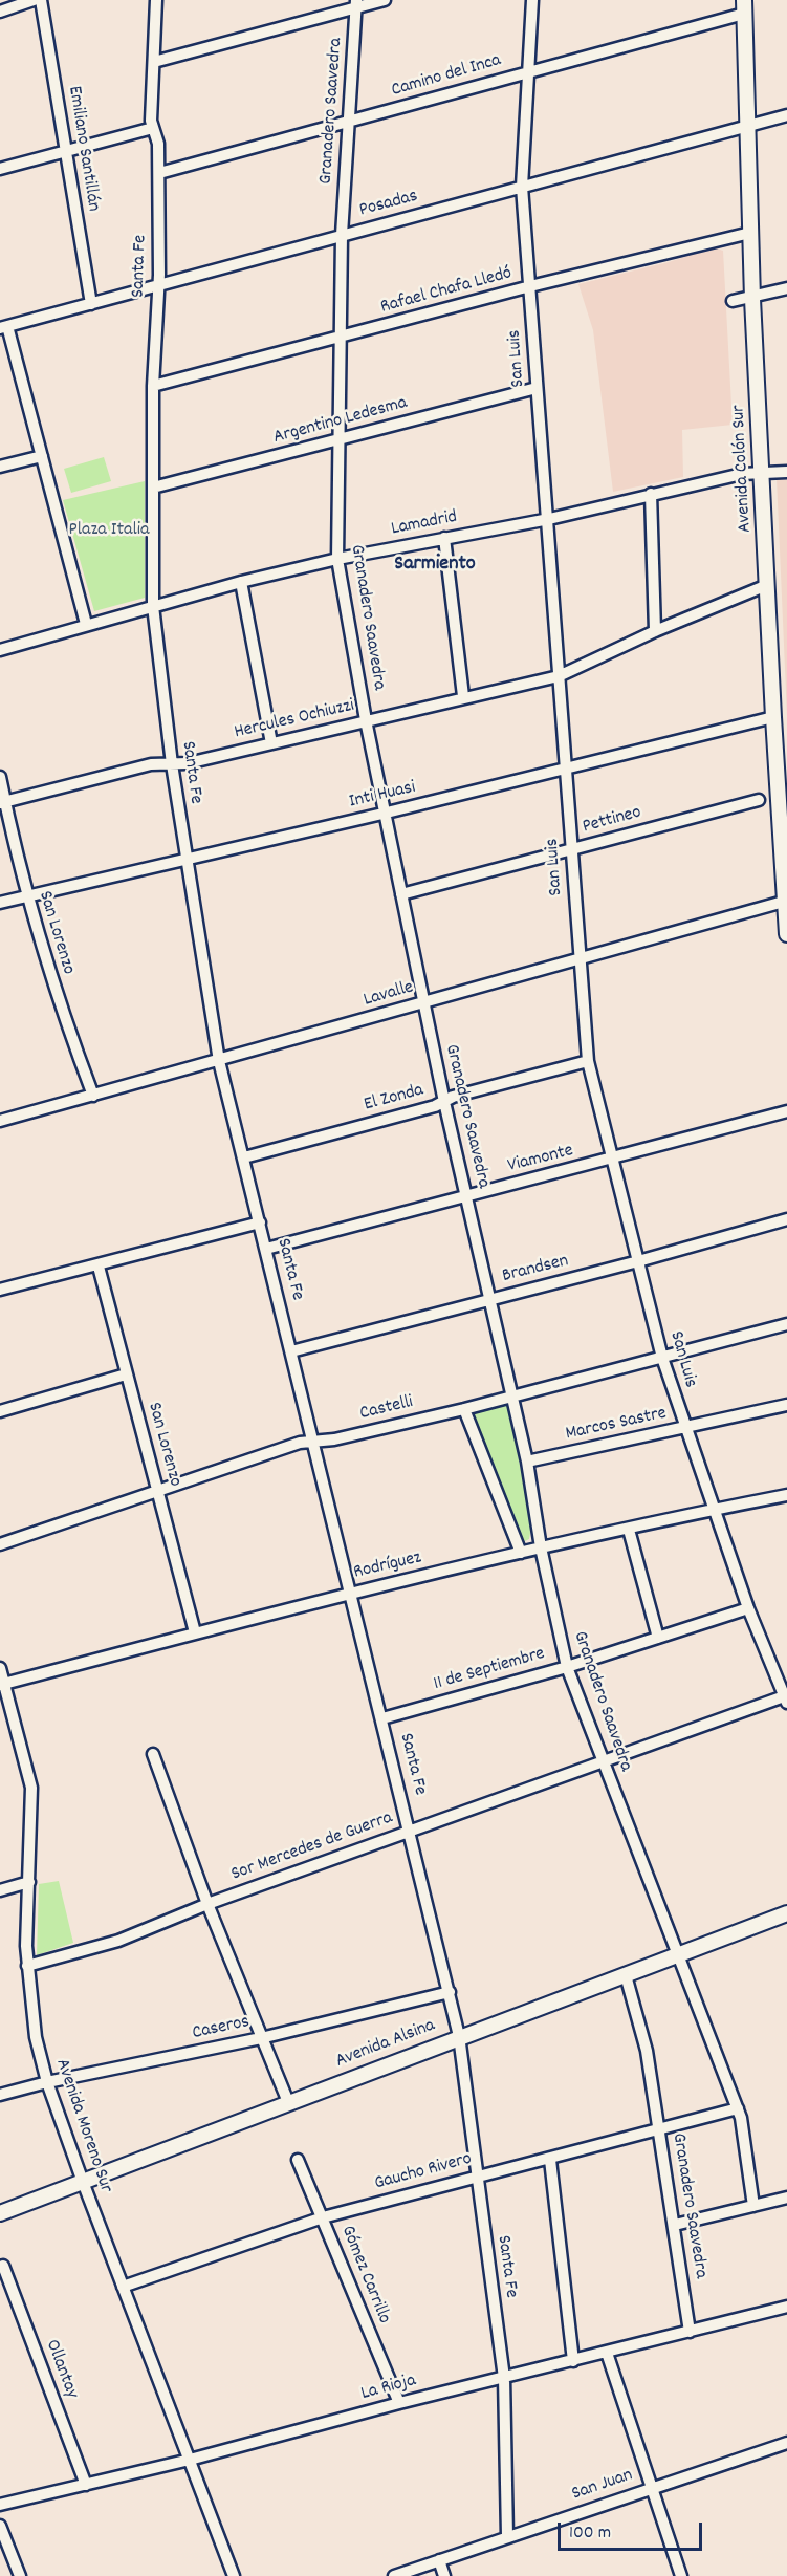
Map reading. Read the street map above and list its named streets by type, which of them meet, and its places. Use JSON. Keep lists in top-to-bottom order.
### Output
{
  "streets": {
    "main road": ["Avenida Colón Sur", "Avenida Alsina"],
    "street": [
      "Camino del Inca",
      "Granadero Saavedra",
      "Emiliano Santillán",
      "Posadas",
      "Santa Fe",
      "Rafael Chafa Lledó",
      "San Luis",
      "Argentino Ledesma",
      "Lamadrid",
      "Hercules Ochiuzzi",
      "Inti Huasi",
      "Pettineo",
      "San Lorenzo",
      "Lavalle",
      "El Zonda",
      "Viamonte",
      "Brandsen",
      "Castelli",
      "Marcos Sastre",
      "Rodríguez",
      "11 de Septiembre",
      "Sor Mercedes de Guerra",
      "Caseros",
      "Avenida Moreno Sur",
      "Gaucho Rivero",
      "Gómez Carrillo",
      "Ollantay",
      "La Rioja",
      "San Juan"
    ]
  },
  "crossings": [
    ["Camino del Inca", "Granadero Saavedra"],
    ["Camino del Inca", "Santa Fe"],
    ["Camino del Inca", "San Luis"],
    ["Camino del Inca", "Avenida Colón Sur"],
    ["Granadero Saavedra", "Posadas"],
    ["Granadero Saavedra", "Rafael Chafa Lledó"],
    ["Granadero Saavedra", "Argentino Ledesma"],
    ["Granadero Saavedra", "Lamadrid"],
    ["Granadero Saavedra", "Hercules Ochiuzzi"],
    ["Granadero Saavedra", "Inti Huasi"],
    ["Granadero Saavedra", "Pettineo"],
    ["Granadero Saavedra", "Lavalle"],
    ["Granadero Saavedra", "El Zonda"],
    ["Granadero Saavedra", "Viamonte"],
    ["Granadero Saavedra", "Brandsen"],
    ["Granadero Saavedra", "Castelli"],
    ["Granadero Saavedra", "Marcos Sastre"],
    ["Granadero Saavedra", "Rodríguez"],
    ["Granadero Saavedra", "11 de Septiembre"],
    ["Granadero Saavedra", "Sor Mercedes de Guerra"],
    ["Granadero Saavedra", "Avenida Alsina"],
    ["Granadero Saavedra", "Gaucho Rivero"],
    ["Granadero Saavedra", "La Rioja"],
    ["Emiliano Santillán", "Posadas"],
    ["Posadas", "Santa Fe"],
    ["Posadas", "San Luis"],
    ["Posadas", "Avenida Colón Sur"],
    ["Santa Fe", "Rafael Chafa Lledó"],
    ["Santa Fe", "Argentino Ledesma"],
    ["Santa Fe", "Lamadrid"],
    ["Santa Fe", "Hercules Ochiuzzi"],
    ["Santa Fe", "Inti Huasi"],
    ["Santa Fe", "Lavalle"],
    ["Santa Fe", "El Zonda"],
    ["Santa Fe", "Viamonte"],
    ["Santa Fe", "Brandsen"],
    ["Santa Fe", "Castelli"],
    ["Santa Fe", "Rodríguez"],
    ["Santa Fe", "11 de Septiembre"],
    ["Santa Fe", "Sor Mercedes de Guerra"],
    ["Santa Fe", "Caseros"],
    ["Santa Fe", "Avenida Alsina"],
    ["Santa Fe", "Gaucho Rivero"],
    ["Santa Fe", "La Rioja"],
    ["Santa Fe", "San Juan"],
    ["Rafael Chafa Lledó", "San Luis"],
    ["Rafael Chafa Lledó", "Avenida Colón Sur"],
    ["San Luis", "Argentino Ledesma"],
    ["San Luis", "Lamadrid"],
    ["San Luis", "Hercules Ochiuzzi"],
    ["San Luis", "Inti Huasi"],
    ["San Luis", "Pettineo"],
    ["San Luis", "Lavalle"],
    ["San Luis", "El Zonda"],
    ["San Luis", "Viamonte"],
    ["San Luis", "Brandsen"],
    ["San Luis", "Castelli"],
    ["San Luis", "Marcos Sastre"],
    ["San Luis", "Rodríguez"],
    ["San Luis", "11 de Septiembre"],
    ["San Luis", "Sor Mercedes de Guerra"],
    ["Avenida Colón Sur", "Lamadrid"],
    ["Avenida Colón Sur", "Hercules Ochiuzzi"],
    ["Avenida Colón Sur", "Inti Huasi"],
    ["Avenida Colón Sur", "Lavalle"],
    ["Hercules Ochiuzzi", "San Lorenzo"],
    ["Inti Huasi", "San Lorenzo"],
    ["San Lorenzo", "Lavalle"],
    ["San Lorenzo", "Castelli"],
    ["San Lorenzo", "Rodríguez"],
    ["Rodríguez", "Avenida Moreno Sur"],
    ["Sor Mercedes de Guerra", "Avenida Moreno Sur"],
    ["Caseros", "Avenida Moreno Sur"],
    ["Avenida Alsina", "Avenida Moreno Sur"],
    ["Avenida Moreno Sur", "Gaucho Rivero"],
    ["Avenida Moreno Sur", "La Rioja"],
    ["Gaucho Rivero", "Gómez Carrillo"],
    ["Gómez Carrillo", "La Rioja"],
    ["Ollantay", "La Rioja"]
  ],
  "districts": ["Sarmiento"],
  "parks": ["Plaza Italia"],
  "scale_bar": "100 m"
}
